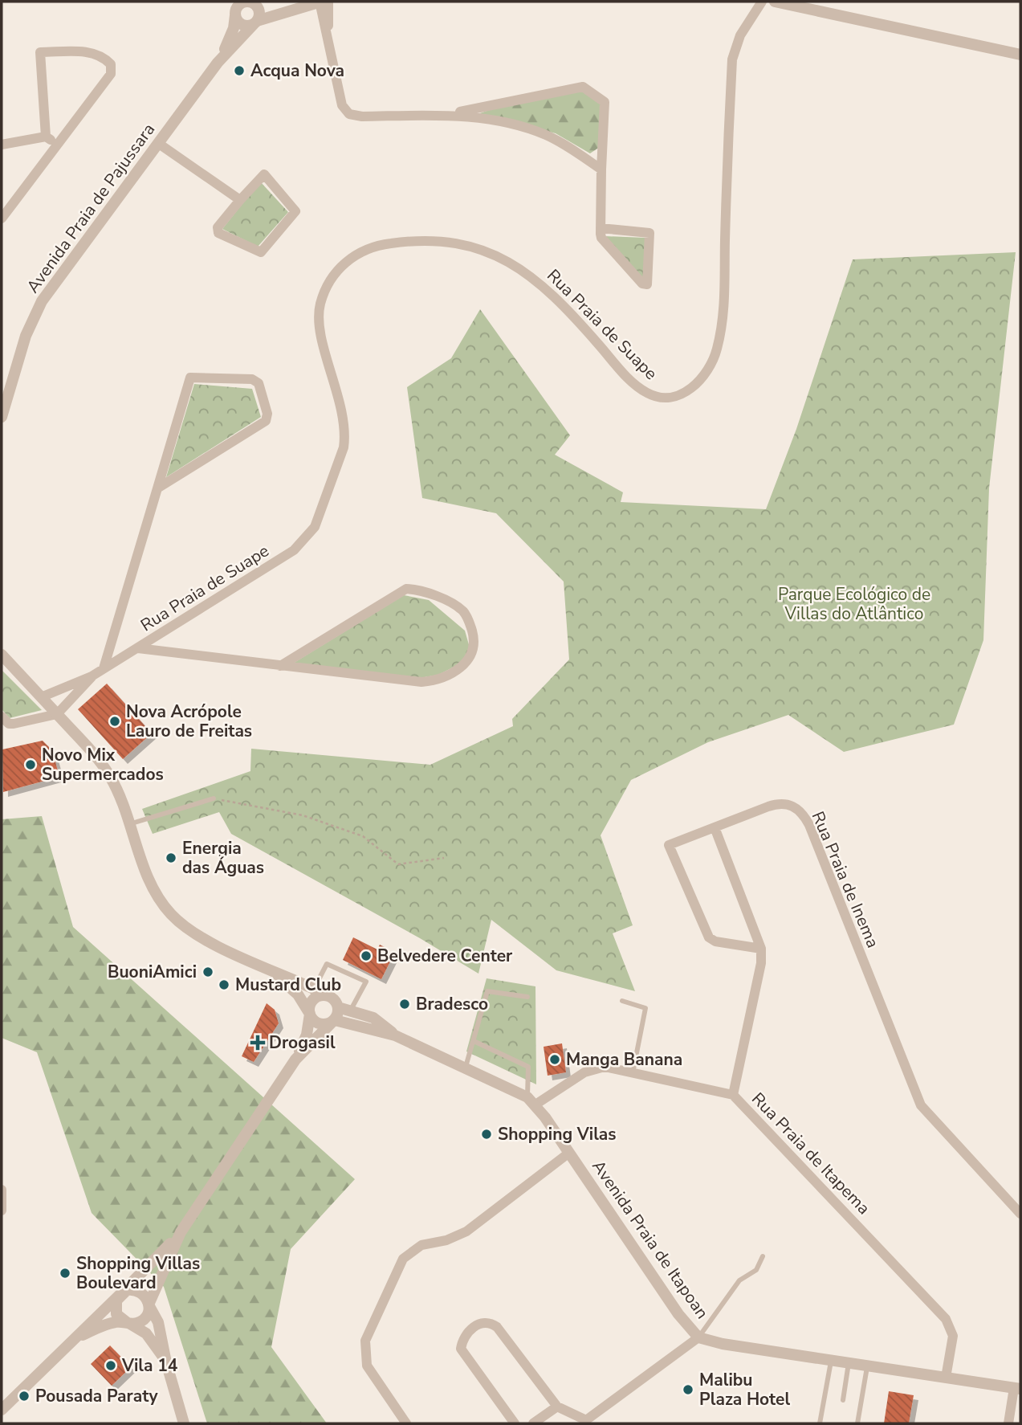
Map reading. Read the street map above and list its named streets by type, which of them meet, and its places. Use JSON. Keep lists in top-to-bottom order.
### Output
{
  "streets": {
    "street": [
      "Avenida Praia de Pajussara",
      "Rua Praia de Suape",
      "Rua Praia de Inema",
      "Rua Praia de Itapema",
      "Avenida Praia de Itapoan"
    ]
  },
  "crossings": [
    ["Rua Praia de Itapema", "Avenida Praia de Itapoan"]
  ],
  "parks": ["Parque Ecológico de Villas do Atlântico"],
  "places": {
    "other": [
      "Acqua Nova",
      "Nova Acrópole Lauro de Freitas",
      "Novo Mix Supermercados",
      "Energia das Águas",
      "Belvedere Center",
      "BuoniAmici",
      "Mustard Club",
      "Bradesco",
      "Manga Banana",
      "Shopping Vilas",
      "Shopping Villas Boulevard",
      "Vila 14",
      "Malibu Plaza Hotel",
      "Pousada Paraty"
    ],
    "health": ["Drogasil"]
  }
}
